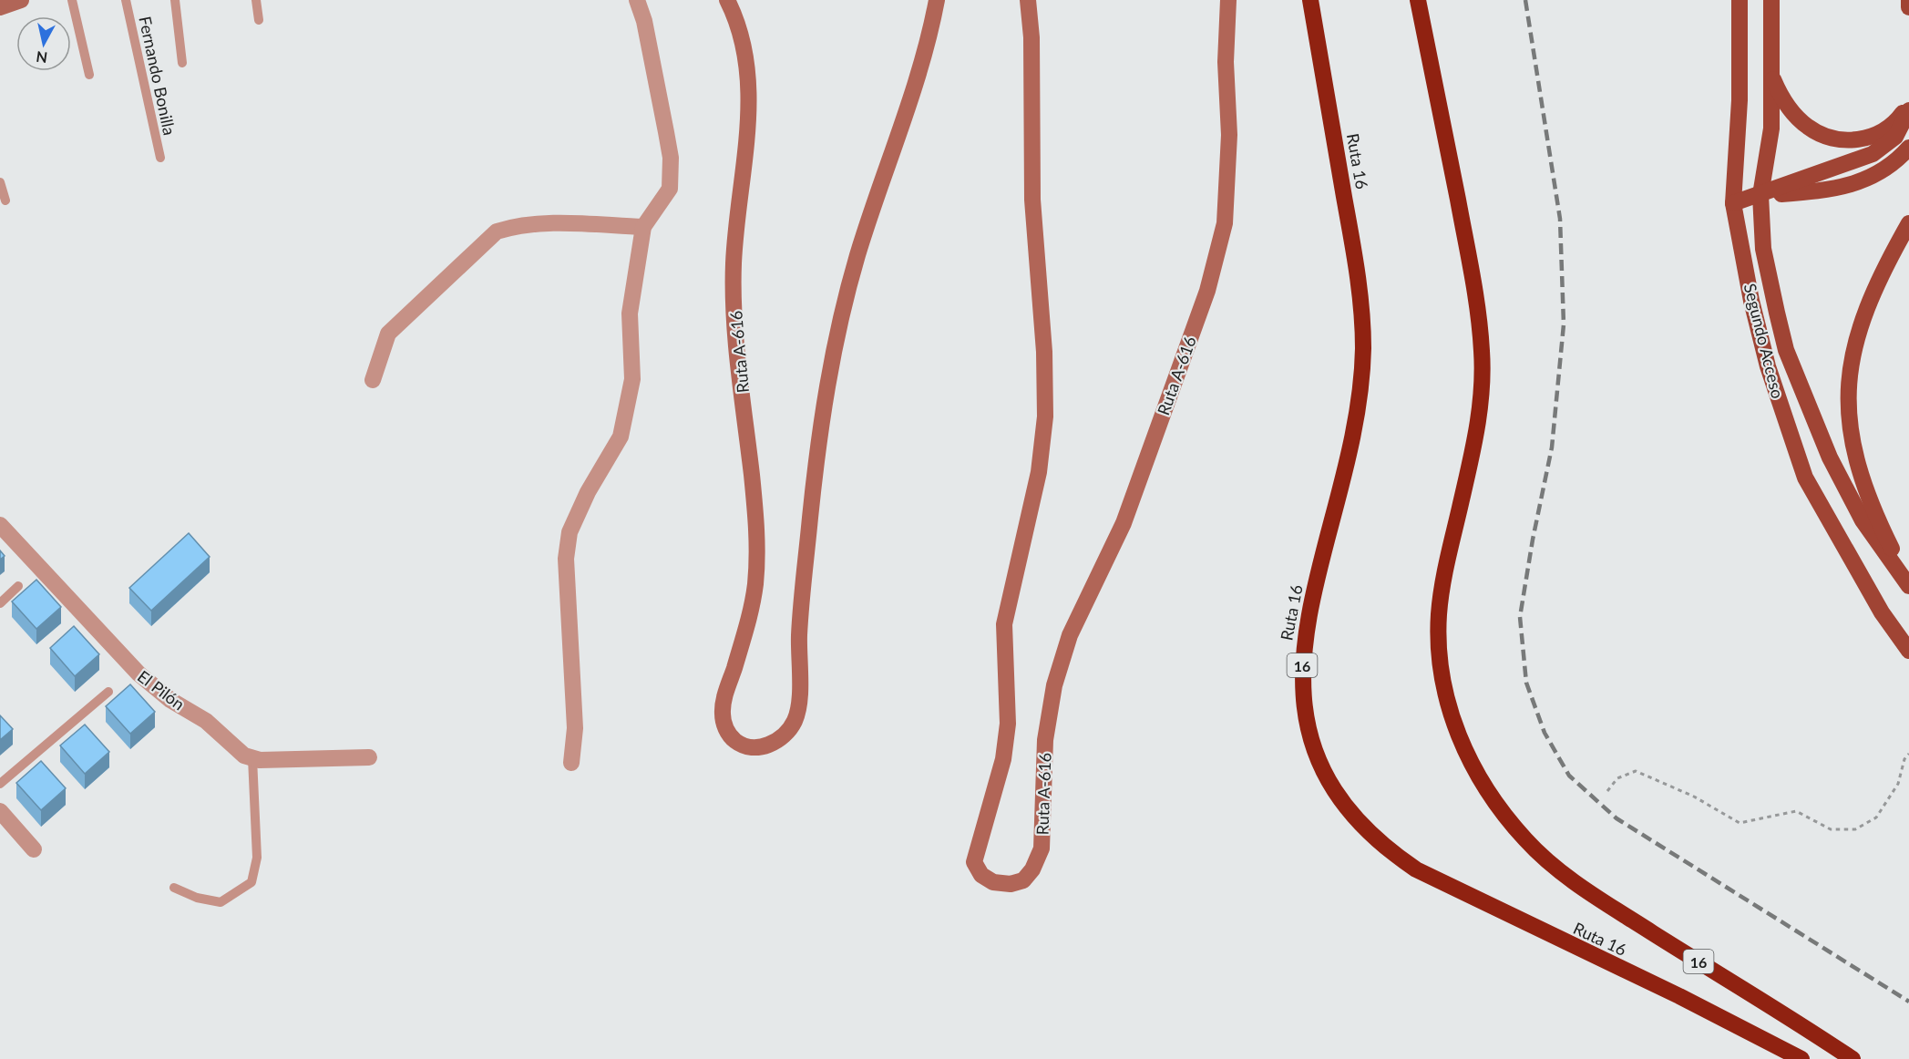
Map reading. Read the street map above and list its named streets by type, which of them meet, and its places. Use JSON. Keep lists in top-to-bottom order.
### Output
{
  "streets": {
    "highway": ["Ruta 16", "16"],
    "main road": ["Segundo Acceso", "Ruta A-616"],
    "street": ["El Pilón"],
    "lane": ["Fernando Bonilla"]
  },
  "north": "bottom"
}
